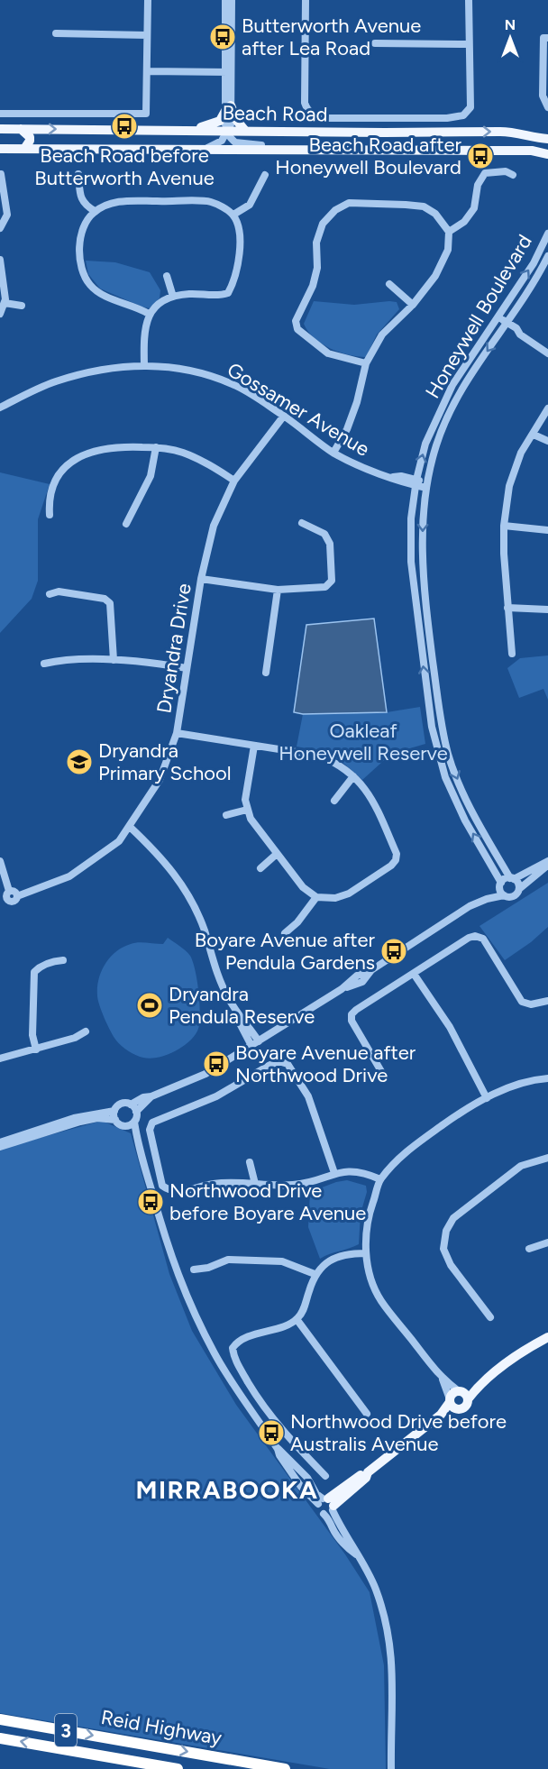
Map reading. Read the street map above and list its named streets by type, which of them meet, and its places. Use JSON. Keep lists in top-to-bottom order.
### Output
{
  "streets": {
    "highway": ["Reid Highway", "3"],
    "main road": ["Beach Road"],
    "street": ["Honeywell Boulevard", "Gossamer Avenue", "Dryandra Drive"]
  },
  "crossings": [
    ["Honeywell Boulevard", "Gossamer Avenue"],
    ["Gossamer Avenue", "Dryandra Drive"]
  ],
  "districts": ["MIRRABOOKA"],
  "parks": ["Oakleaf Honeywell Reserve"],
  "places": {
    "bus stop": [
      "Butterworth Avenue after Lea Road",
      "Beach Road before Butterworth Avenue",
      "Beach Road after Honeywell Boulevard",
      "Boyare Avenue after Pendula Gardens",
      "Boyare Avenue after Northwood Drive",
      "Northwood Drive before Boyare Avenue",
      "Northwood Drive before Australis Avenue"
    ],
    "school or university": ["Dryandra Primary School"],
    "sports": ["Dryandra Pendula Reserve"]
  },
  "north": "top"
}
